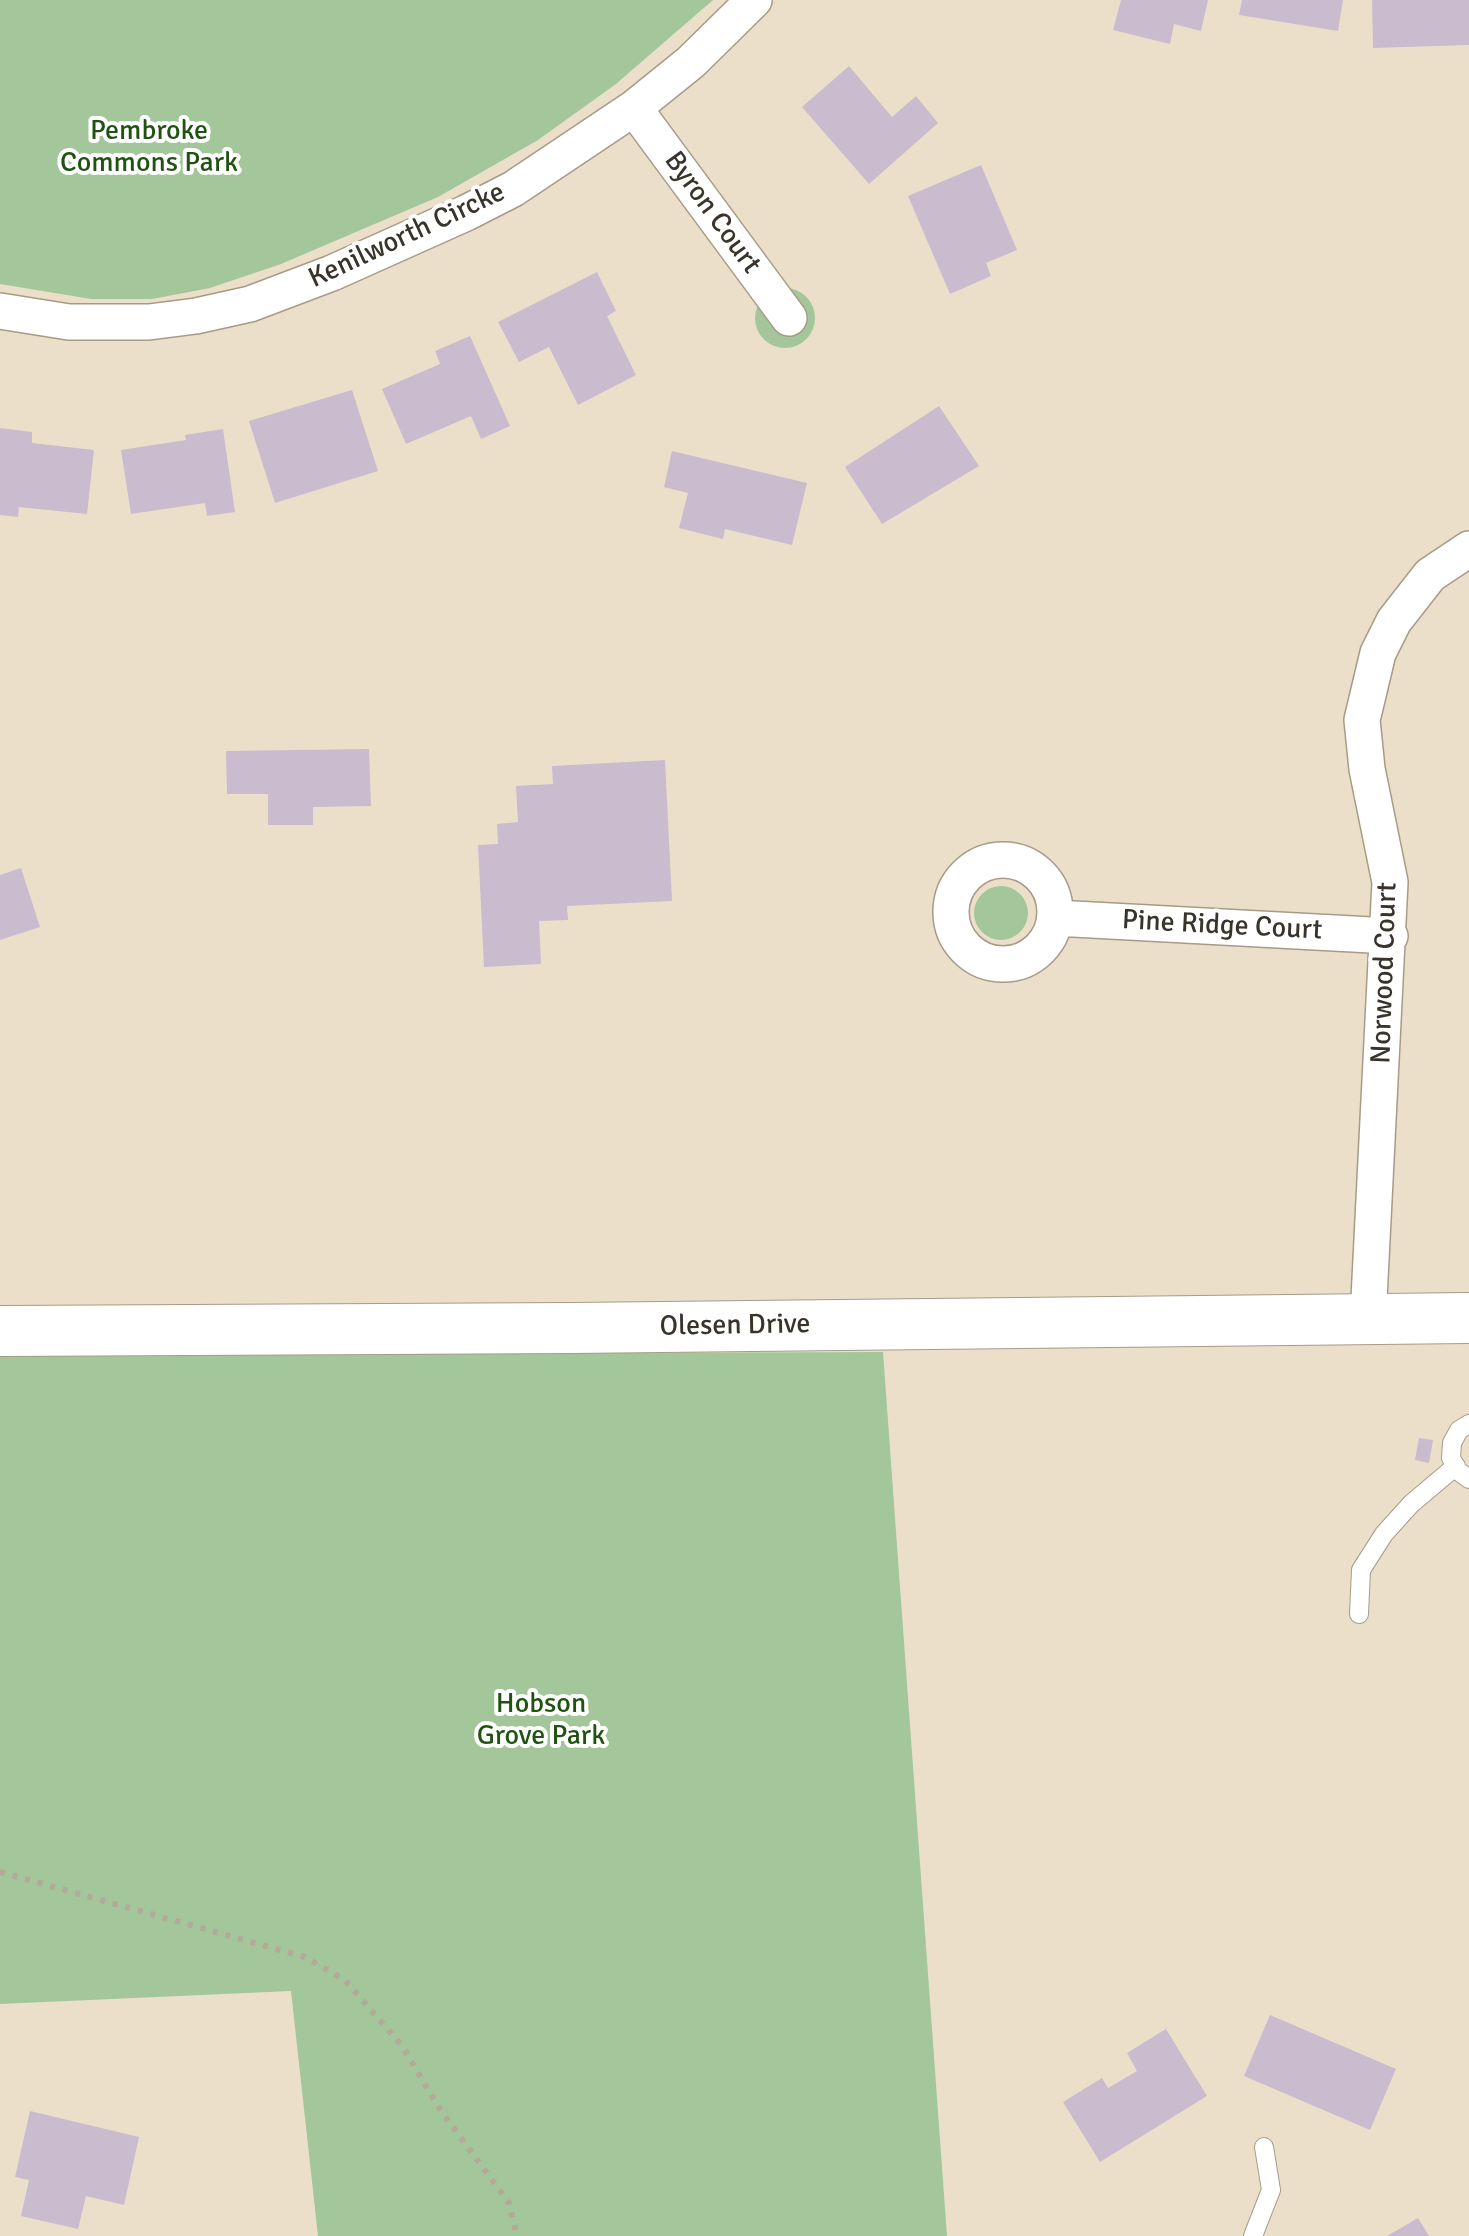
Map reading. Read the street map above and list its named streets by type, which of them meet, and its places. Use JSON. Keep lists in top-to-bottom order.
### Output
{
  "streets": {
    "street": [
      "Byron Court",
      "Kenilworth Circke",
      "Pine Ridge Court",
      "Norwood Court",
      "Olesen Drive"
    ]
  },
  "crossings": [
    ["Byron Court", "Kenilworth Circke"],
    ["Pine Ridge Court", "Norwood Court"],
    ["Norwood Court", "Olesen Drive"]
  ],
  "parks": ["Pembroke Commons Park", "Hobson Grove Park"]
}
